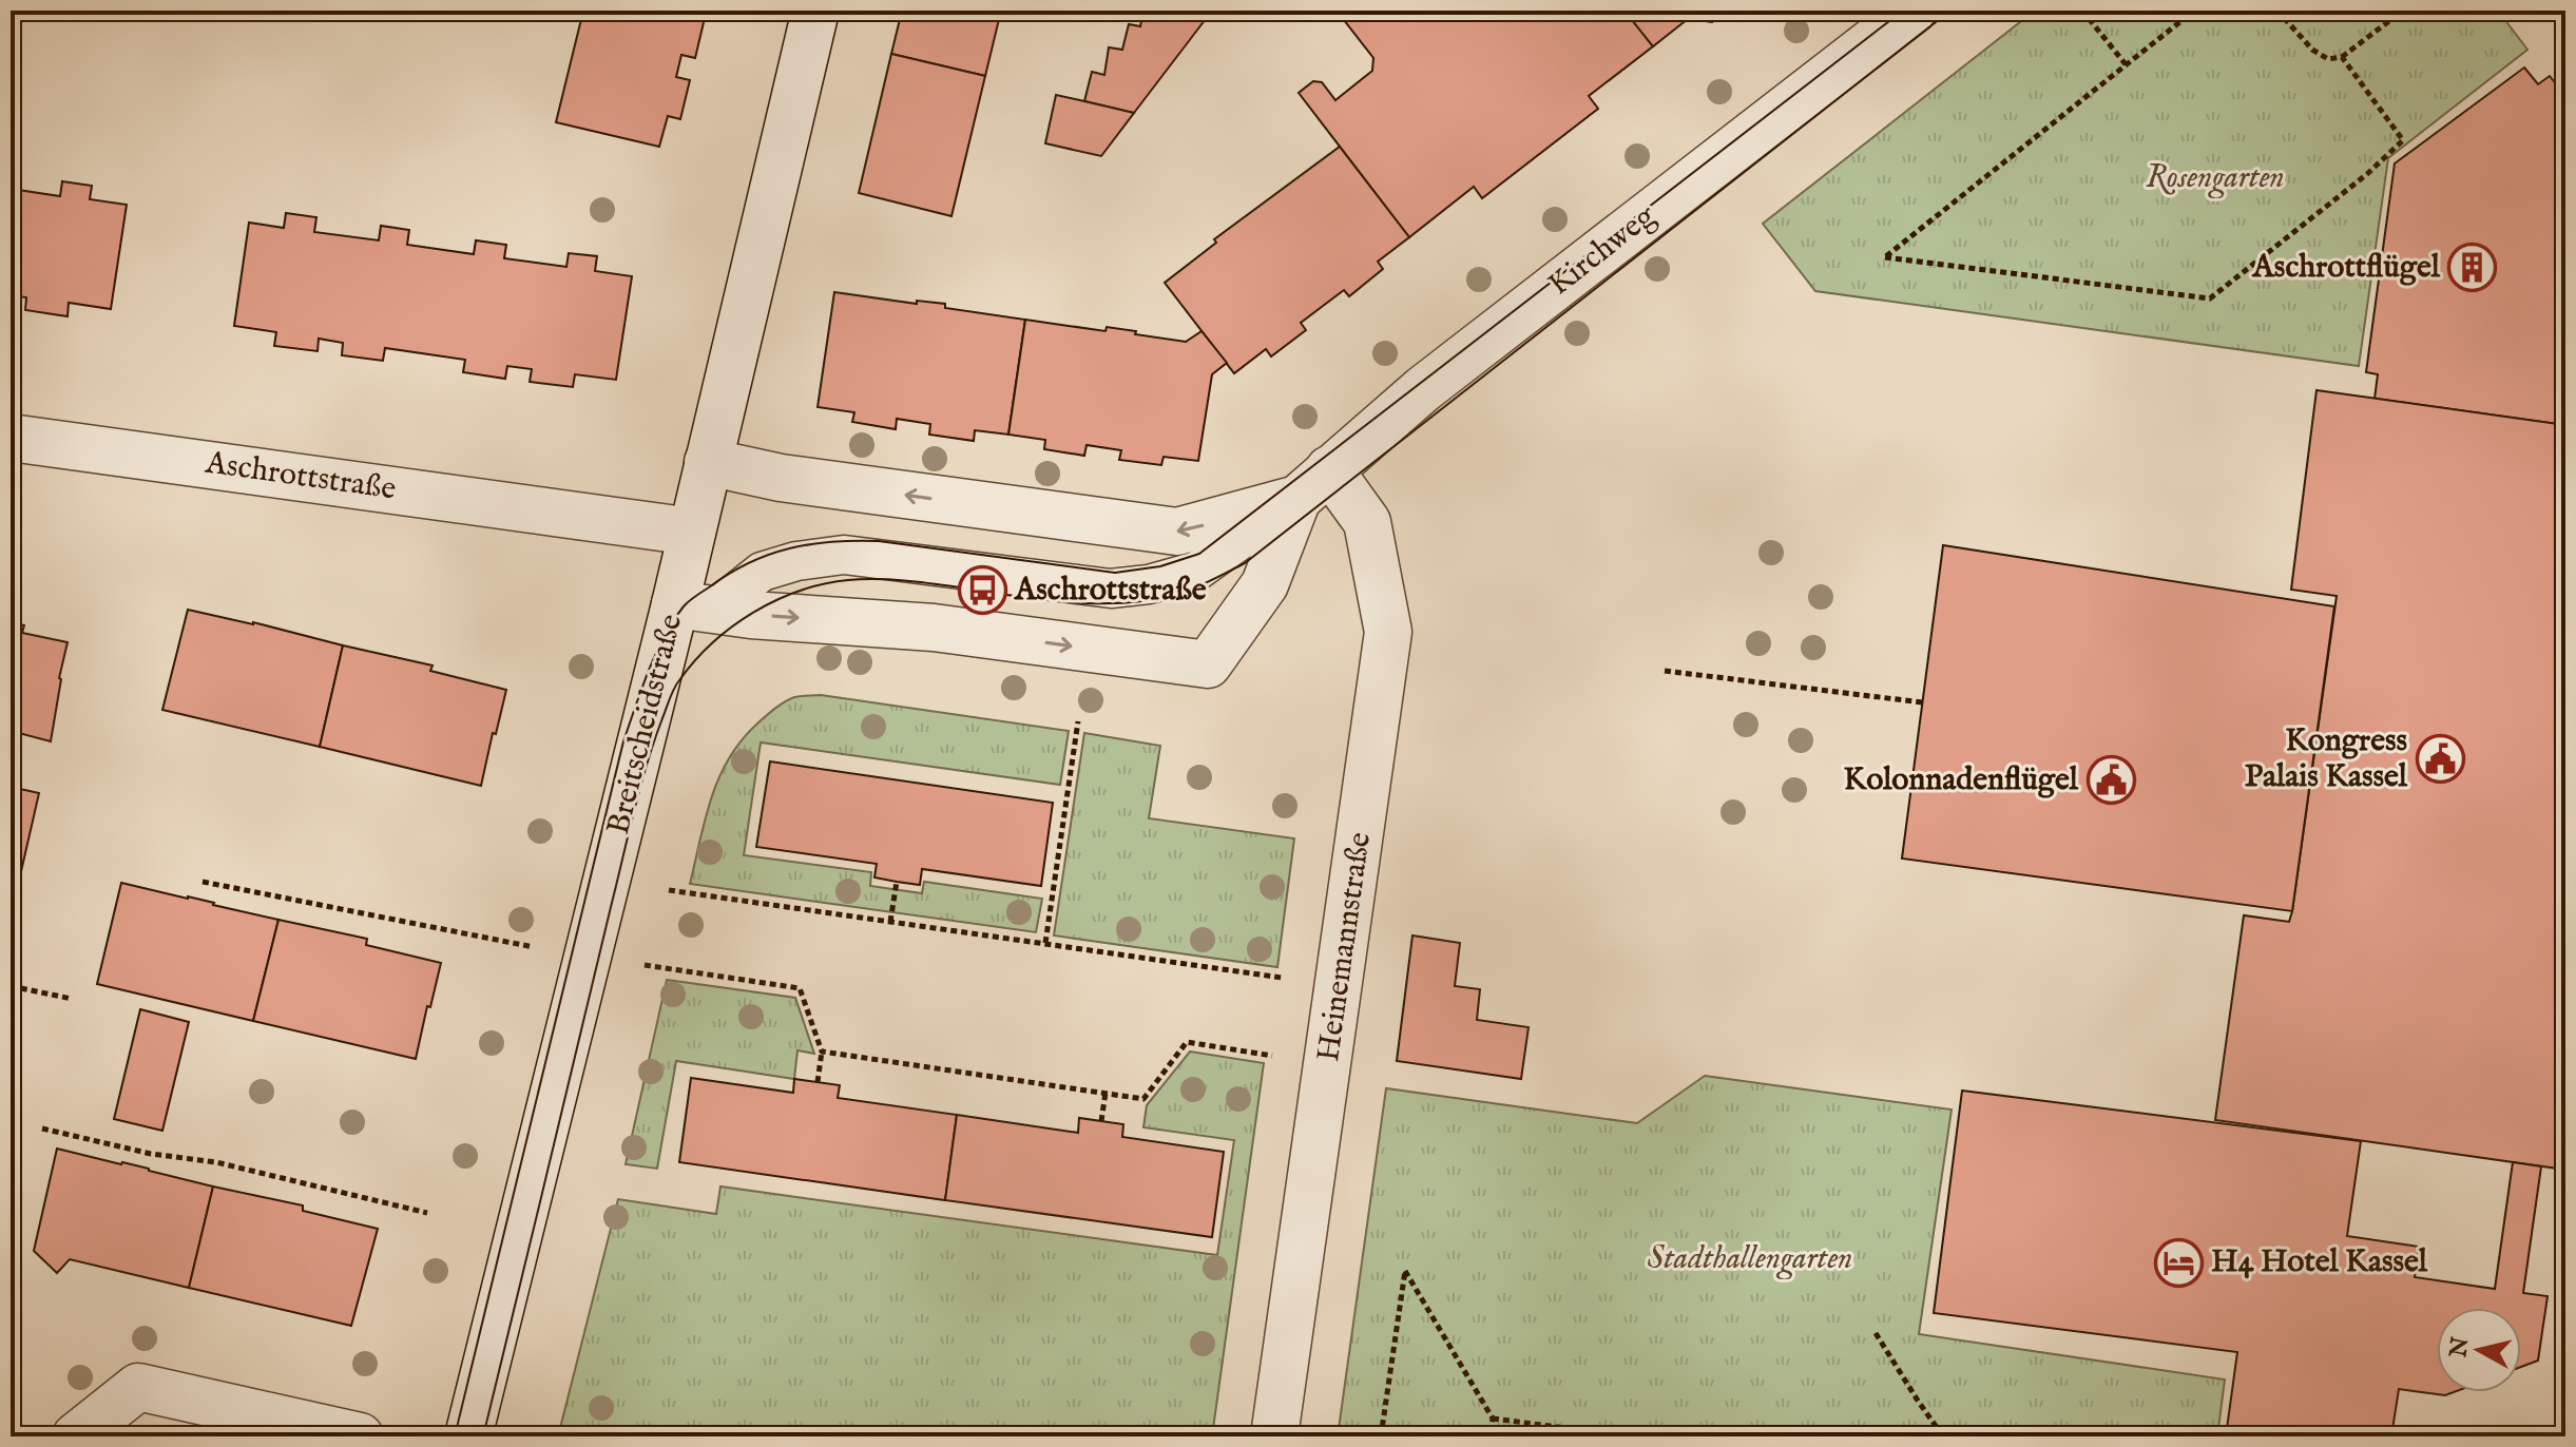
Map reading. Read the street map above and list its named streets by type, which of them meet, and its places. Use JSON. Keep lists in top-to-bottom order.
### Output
{
  "streets": {
    "street": [
      "Kirchweg",
      "Aschrottstraße",
      "Breitscheidstraße",
      "Heinemannstraße"
    ]
  },
  "crossings": [
    ["Kirchweg", "Heinemannstraße"],
    ["Aschrottstraße", "Breitscheidstraße"]
  ],
  "parks": ["Rosengarten", "Stadthallengarten"],
  "places": {
    "building": ["Aschrottflügel"],
    "bus stop": ["Aschrottstraße"],
    "public building": ["Kongress Palais Kassel", "Kolonnadenflügel"],
    "hotel": ["H4 Hotel Kassel"]
  },
  "north": "left"
}
